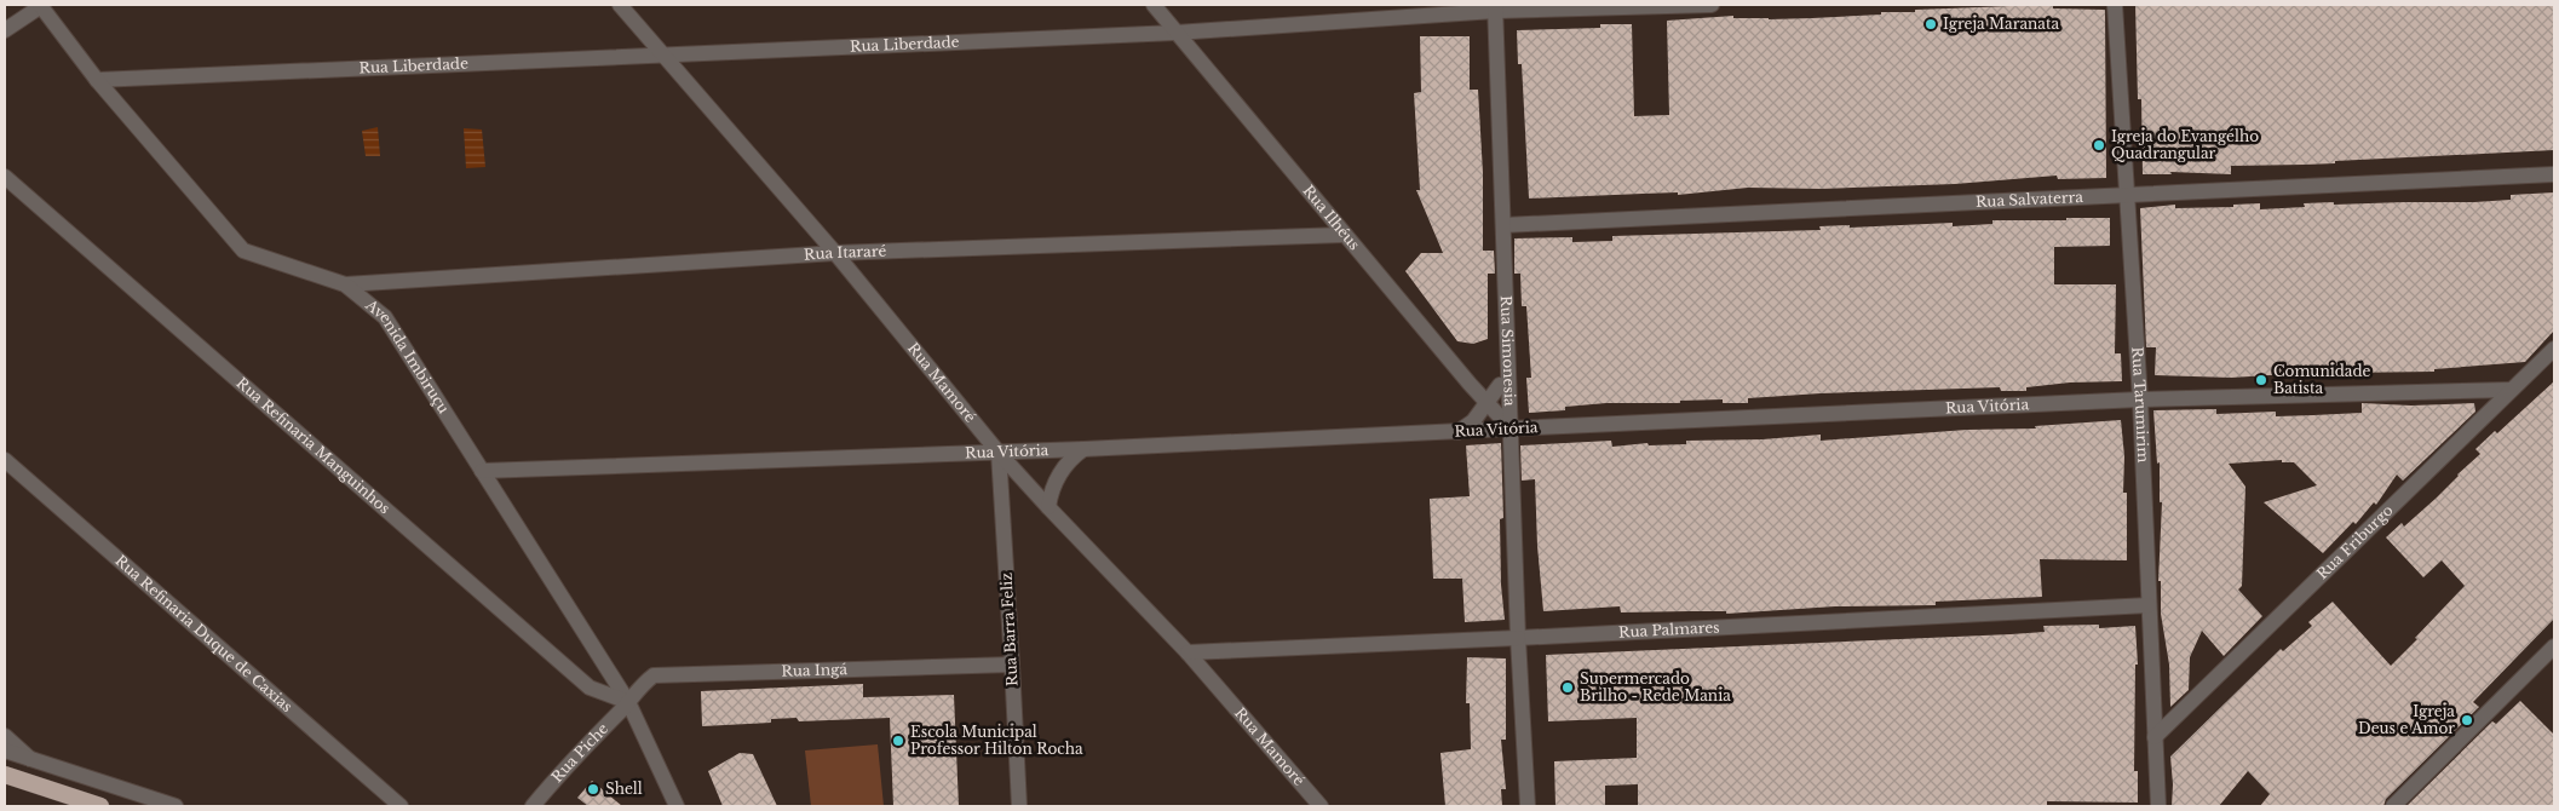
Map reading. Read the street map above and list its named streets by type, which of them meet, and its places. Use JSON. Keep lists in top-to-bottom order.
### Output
{
  "streets": {
    "street": [
      "Rua Liberdade",
      "Rua Salvaterra",
      "Rua Ilhéus",
      "Rua Itararé",
      "Rua Simonesia",
      "Avenida Imbiruçu",
      "Rua Mamoré",
      "Rua Tarumirim",
      "Rua Vitória",
      "Rua Refinaria Manguinhos",
      "Rua Friburgo",
      "Rua Barra Feliz",
      "Rua Palmares",
      "Rua Refinaria Duque de Caxias",
      "Rua Ingá",
      "Rua Piche"
    ]
  },
  "crossings": [
    ["Rua Liberdade", "Rua Ilhéus"],
    ["Rua Liberdade", "Rua Simonesia"],
    ["Rua Liberdade", "Avenida Imbiruçu"],
    ["Rua Liberdade", "Rua Mamoré"],
    ["Rua Salvaterra", "Rua Simonesia"],
    ["Rua Salvaterra", "Rua Tarumirim"],
    ["Rua Ilhéus", "Rua Itararé"],
    ["Rua Ilhéus", "Rua Simonesia"],
    ["Rua Ilhéus", "Rua Vitória"],
    ["Rua Itararé", "Avenida Imbiruçu"],
    ["Rua Itararé", "Rua Mamoré"],
    ["Rua Simonesia", "Rua Vitória"],
    ["Rua Simonesia", "Rua Palmares"],
    ["Avenida Imbiruçu", "Rua Vitória"],
    ["Avenida Imbiruçu", "Rua Refinaria Manguinhos"],
    ["Avenida Imbiruçu", "Rua Ingá"],
    ["Avenida Imbiruçu", "Rua Piche"],
    ["Rua Mamoré", "Rua Vitória"],
    ["Rua Mamoré", "Rua Barra Feliz"],
    ["Rua Mamoré", "Rua Palmares"],
    ["Rua Tarumirim", "Rua Vitória"],
    ["Rua Tarumirim", "Rua Friburgo"],
    ["Rua Tarumirim", "Rua Palmares"],
    ["Rua Vitória", "Rua Friburgo"],
    ["Rua Vitória", "Rua Barra Feliz"],
    ["Rua Refinaria Manguinhos", "Rua Ingá"],
    ["Rua Refinaria Manguinhos", "Rua Piche"],
    ["Rua Barra Feliz", "Rua Ingá"],
    ["Rua Ingá", "Rua Piche"]
  ],
  "places": [
    "Igreja Maranata",
    "Igreja do Evangélho Quadrangular",
    "Comunidade Batista",
    "Supermercado Brilho - Rede Mania",
    "Igreja Deus e Amor",
    "Escola Municipal Professor Hilton Rocha",
    "Shell"
  ]
}
